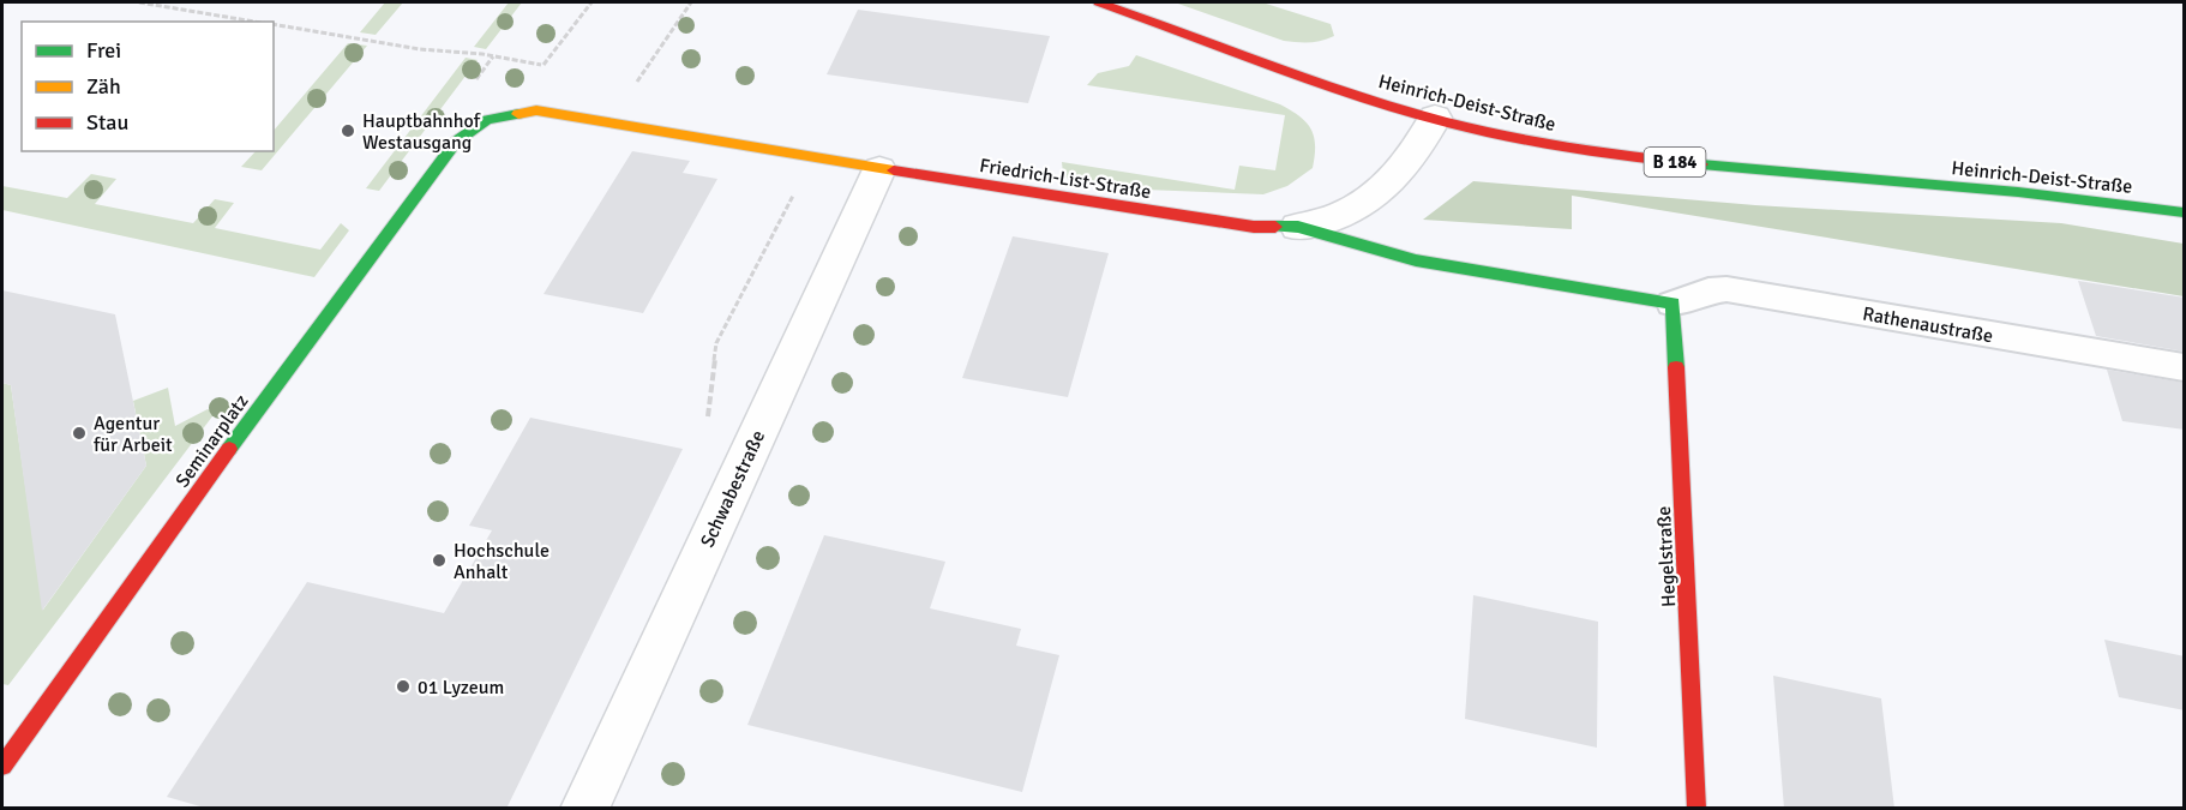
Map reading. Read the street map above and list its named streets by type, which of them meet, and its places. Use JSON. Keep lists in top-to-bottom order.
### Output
{
  "streets": {
    "street": [
      "Heinrich-Deist-Straße",
      "B 184",
      "Friedrich-List-Straße",
      "Seminarplatz",
      "Schwabestraße",
      "Hegelstraße"
    ],
    "lane": ["Rathenaustraße"]
  },
  "crossings": [
    ["Friedrich-List-Straße", "Rathenaustraße"],
    ["Friedrich-List-Straße", "Seminarplatz"],
    ["Friedrich-List-Straße", "Schwabestraße"],
    ["Friedrich-List-Straße", "Hegelstraße"],
    ["Rathenaustraße", "Hegelstraße"]
  ],
  "places": [
    "Hauptbahnhof Westausgang",
    "Agentur für Arbeit",
    "Hochschule Anhalt",
    "01 Lyzeum"
  ],
  "legend": ["Frei", "Zäh", "Stau"]
}
